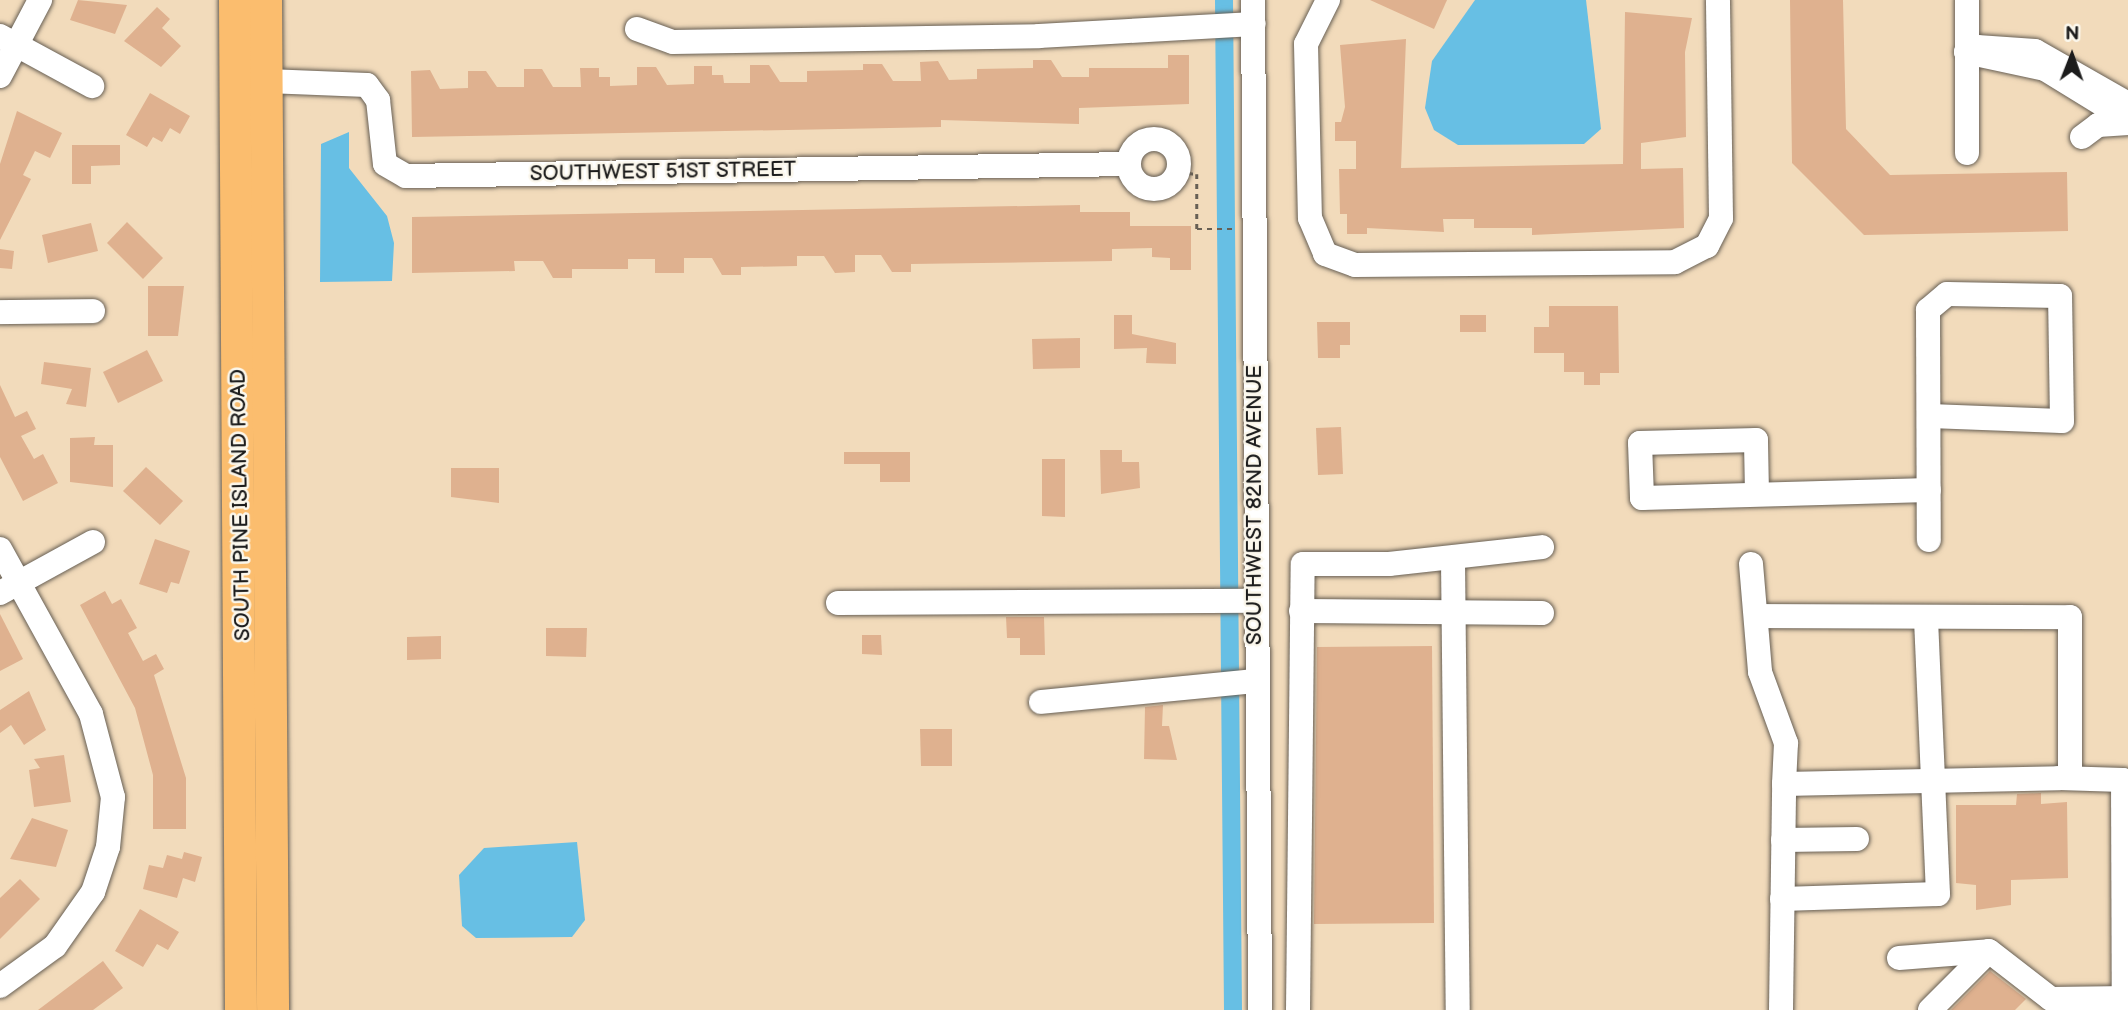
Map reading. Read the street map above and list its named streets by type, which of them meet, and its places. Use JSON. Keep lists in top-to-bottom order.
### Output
{
  "streets": {
    "main road": ["SOUTH PINE ISLAND ROAD"],
    "street": ["SOUTHWEST 51ST STREET", "SOUTHWEST 82ND AVENUE"]
  },
  "crossings": [
    ["SOUTHWEST 51ST STREET", "SOUTH PINE ISLAND ROAD"]
  ],
  "north": "top"
}
